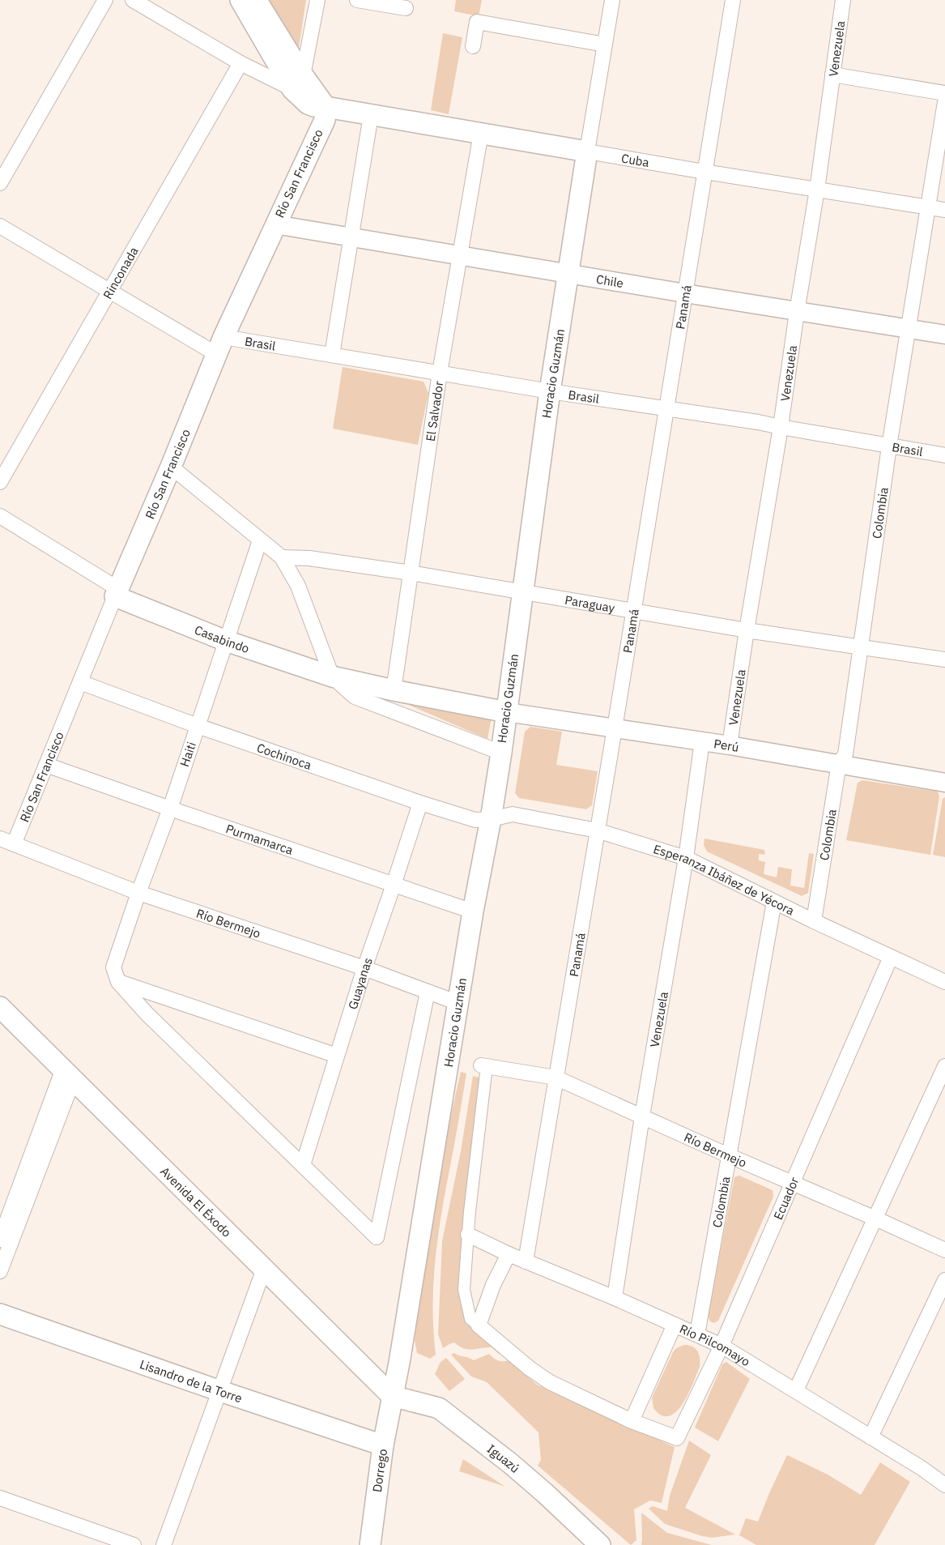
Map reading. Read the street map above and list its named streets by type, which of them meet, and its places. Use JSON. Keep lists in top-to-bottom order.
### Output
{
  "streets": {
    "main road": [
      "Cuba",
      "Río San Francisco",
      "Horacio Guzmán",
      "Casabindo",
      "Avenida El Éxodo",
      "Lisandro de la Torre",
      "Iguazú",
      "Dorrego"
    ],
    "street": [
      "Venezuela",
      "Rinconada",
      "Chile",
      "Panamá",
      "Brasil",
      "El Salvador",
      "Colombia",
      "Paraguay",
      "Perú",
      "Haiti",
      "Cochinoca",
      "Purmamarca",
      "Esperanza Ibáñez de Yécora",
      "Río Bermejo",
      "Guayanas",
      "Ecuador",
      "Río Pilcomayo"
    ]
  },
  "crossings": [
    ["Venezuela", "Cuba"],
    ["Venezuela", "Chile"],
    ["Venezuela", "Brasil"],
    ["Venezuela", "Paraguay"],
    ["Venezuela", "Perú"],
    ["Venezuela", "Esperanza Ibáñez de Yécora"],
    ["Venezuela", "Río Bermejo"],
    ["Venezuela", "Río Pilcomayo"],
    ["Cuba", "Río San Francisco"],
    ["Cuba", "Panamá"],
    ["Cuba", "Horacio Guzmán"],
    ["Cuba", "El Salvador"],
    ["Cuba", "Colombia"],
    ["Río San Francisco", "Chile"],
    ["Río San Francisco", "Brasil"],
    ["Río San Francisco", "Casabindo"],
    ["Río San Francisco", "Cochinoca"],
    ["Río San Francisco", "Purmamarca"],
    ["Río San Francisco", "Río Bermejo"],
    ["Chile", "Panamá"],
    ["Chile", "Horacio Guzmán"],
    ["Chile", "El Salvador"],
    ["Chile", "Colombia"],
    ["Panamá", "Brasil"],
    ["Panamá", "Paraguay"],
    ["Panamá", "Perú"],
    ["Panamá", "Esperanza Ibáñez de Yécora"],
    ["Panamá", "Río Bermejo"],
    ["Panamá", "Río Pilcomayo"],
    ["Brasil", "Horacio Guzmán"],
    ["Brasil", "El Salvador"],
    ["Brasil", "Colombia"],
    ["Horacio Guzmán", "Paraguay"],
    ["Horacio Guzmán", "Casabindo"],
    ["Horacio Guzmán", "Perú"],
    ["Horacio Guzmán", "Cochinoca"],
    ["Horacio Guzmán", "Purmamarca"],
    ["Horacio Guzmán", "Esperanza Ibáñez de Yécora"],
    ["Horacio Guzmán", "Río Bermejo"],
    ["Horacio Guzmán", "Avenida El Éxodo"],
    ["Horacio Guzmán", "Iguazú"],
    ["Horacio Guzmán", "Dorrego"],
    ["El Salvador", "Paraguay"],
    ["El Salvador", "Casabindo"],
    ["Colombia", "Paraguay"],
    ["Colombia", "Perú"],
    ["Colombia", "Esperanza Ibáñez de Yécora"],
    ["Colombia", "Río Bermejo"],
    ["Colombia", "Río Pilcomayo"],
    ["Casabindo", "Perú"],
    ["Casabindo", "Haiti"],
    ["Haiti", "Cochinoca"],
    ["Haiti", "Purmamarca"],
    ["Haiti", "Río Bermejo"],
    ["Cochinoca", "Esperanza Ibáñez de Yécora"],
    ["Cochinoca", "Guayanas"],
    ["Purmamarca", "Guayanas"],
    ["Esperanza Ibáñez de Yécora", "Ecuador"],
    ["Río Bermejo", "Guayanas"],
    ["Río Bermejo", "Ecuador"],
    ["Ecuador", "Río Pilcomayo"],
    ["Avenida El Éxodo", "Iguazú"],
    ["Avenida El Éxodo", "Dorrego"],
    ["Lisandro de la Torre", "Dorrego"],
    ["Iguazú", "Dorrego"]
  ]
}
